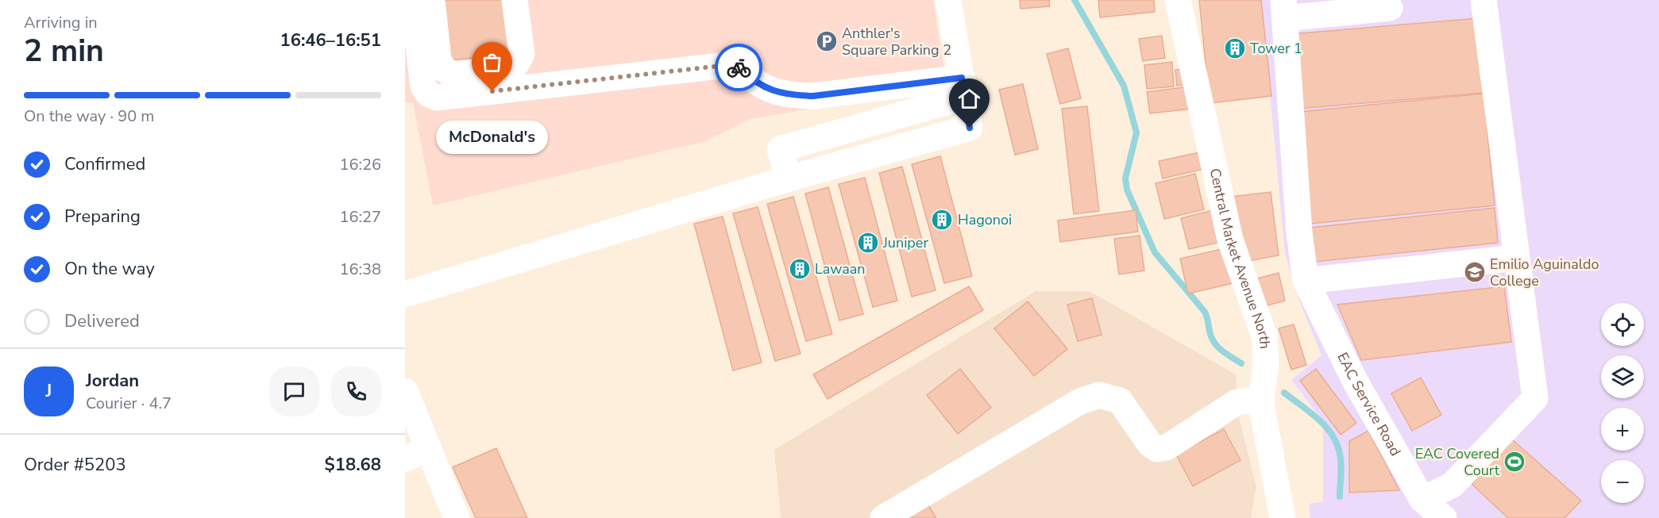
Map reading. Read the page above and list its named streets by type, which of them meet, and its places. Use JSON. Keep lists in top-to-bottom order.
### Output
{
  "streets": {
    "street": ["Central Market Avenue North", "EAC Service Road"]
  },
  "places": {
    "parking": ["Anthler's Square Parking 2"],
    "building": [
      "Tower 1",
      "Hagonoi",
      "Juniper",
      "Lawaan"
    ],
    "other": ["McDonald's"],
    "school or university": ["Emilio Aguinaldo College"],
    "sports": ["EAC Covered Court"]
  },
  "page": {
    "heading": ["2 min", "Arriving in", "16:46–16:51"],
    "panel": [
      "Jordan",
      "Courier · 4.7",
      "Order #5203",
      "$18.68"
    ],
    "bar": "On the way · 90 m",
    "bubble": "McDonald's",
    "list": [
      ["Confirmed", "16:26"],
      ["Preparing", "16:27"],
      ["On the way", "16:38"],
      "Delivered"
    ],
    "map_buttons": ["+", "−"],
    "round": "J"
  }
}
